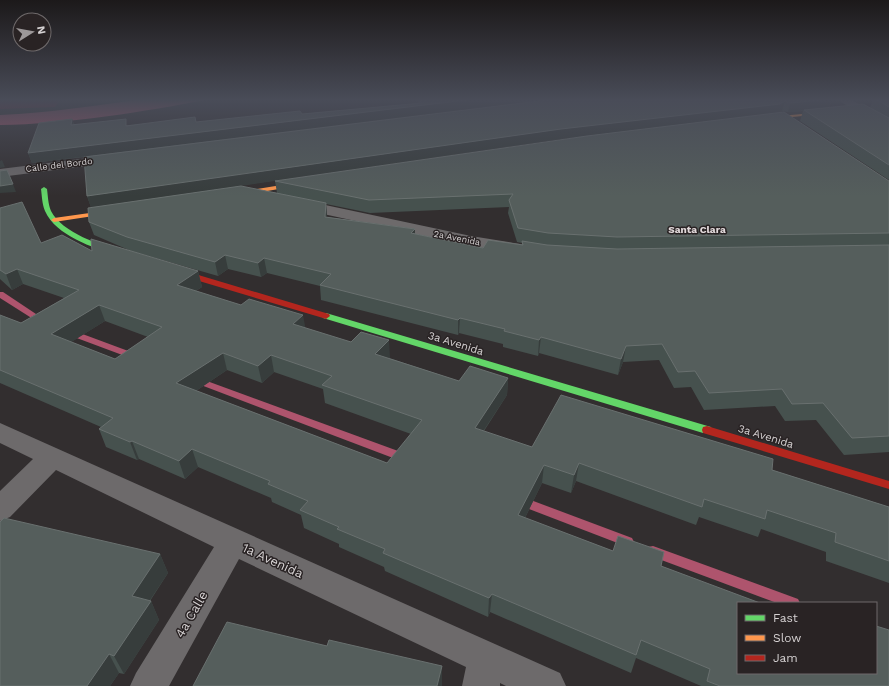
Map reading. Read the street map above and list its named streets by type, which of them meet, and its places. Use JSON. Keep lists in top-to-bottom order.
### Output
{
  "streets": {
    "street": [
      "Calle del Bordo",
      "2a Avenida",
      "3a Avenida",
      "1a Avenida",
      "4a Calle"
    ]
  },
  "crossings": [
    ["1a Avenida", "4a Calle"]
  ],
  "districts": ["Santa Clara"],
  "legend": ["Fast", "Slow", "Jam"],
  "north": "right"
}
